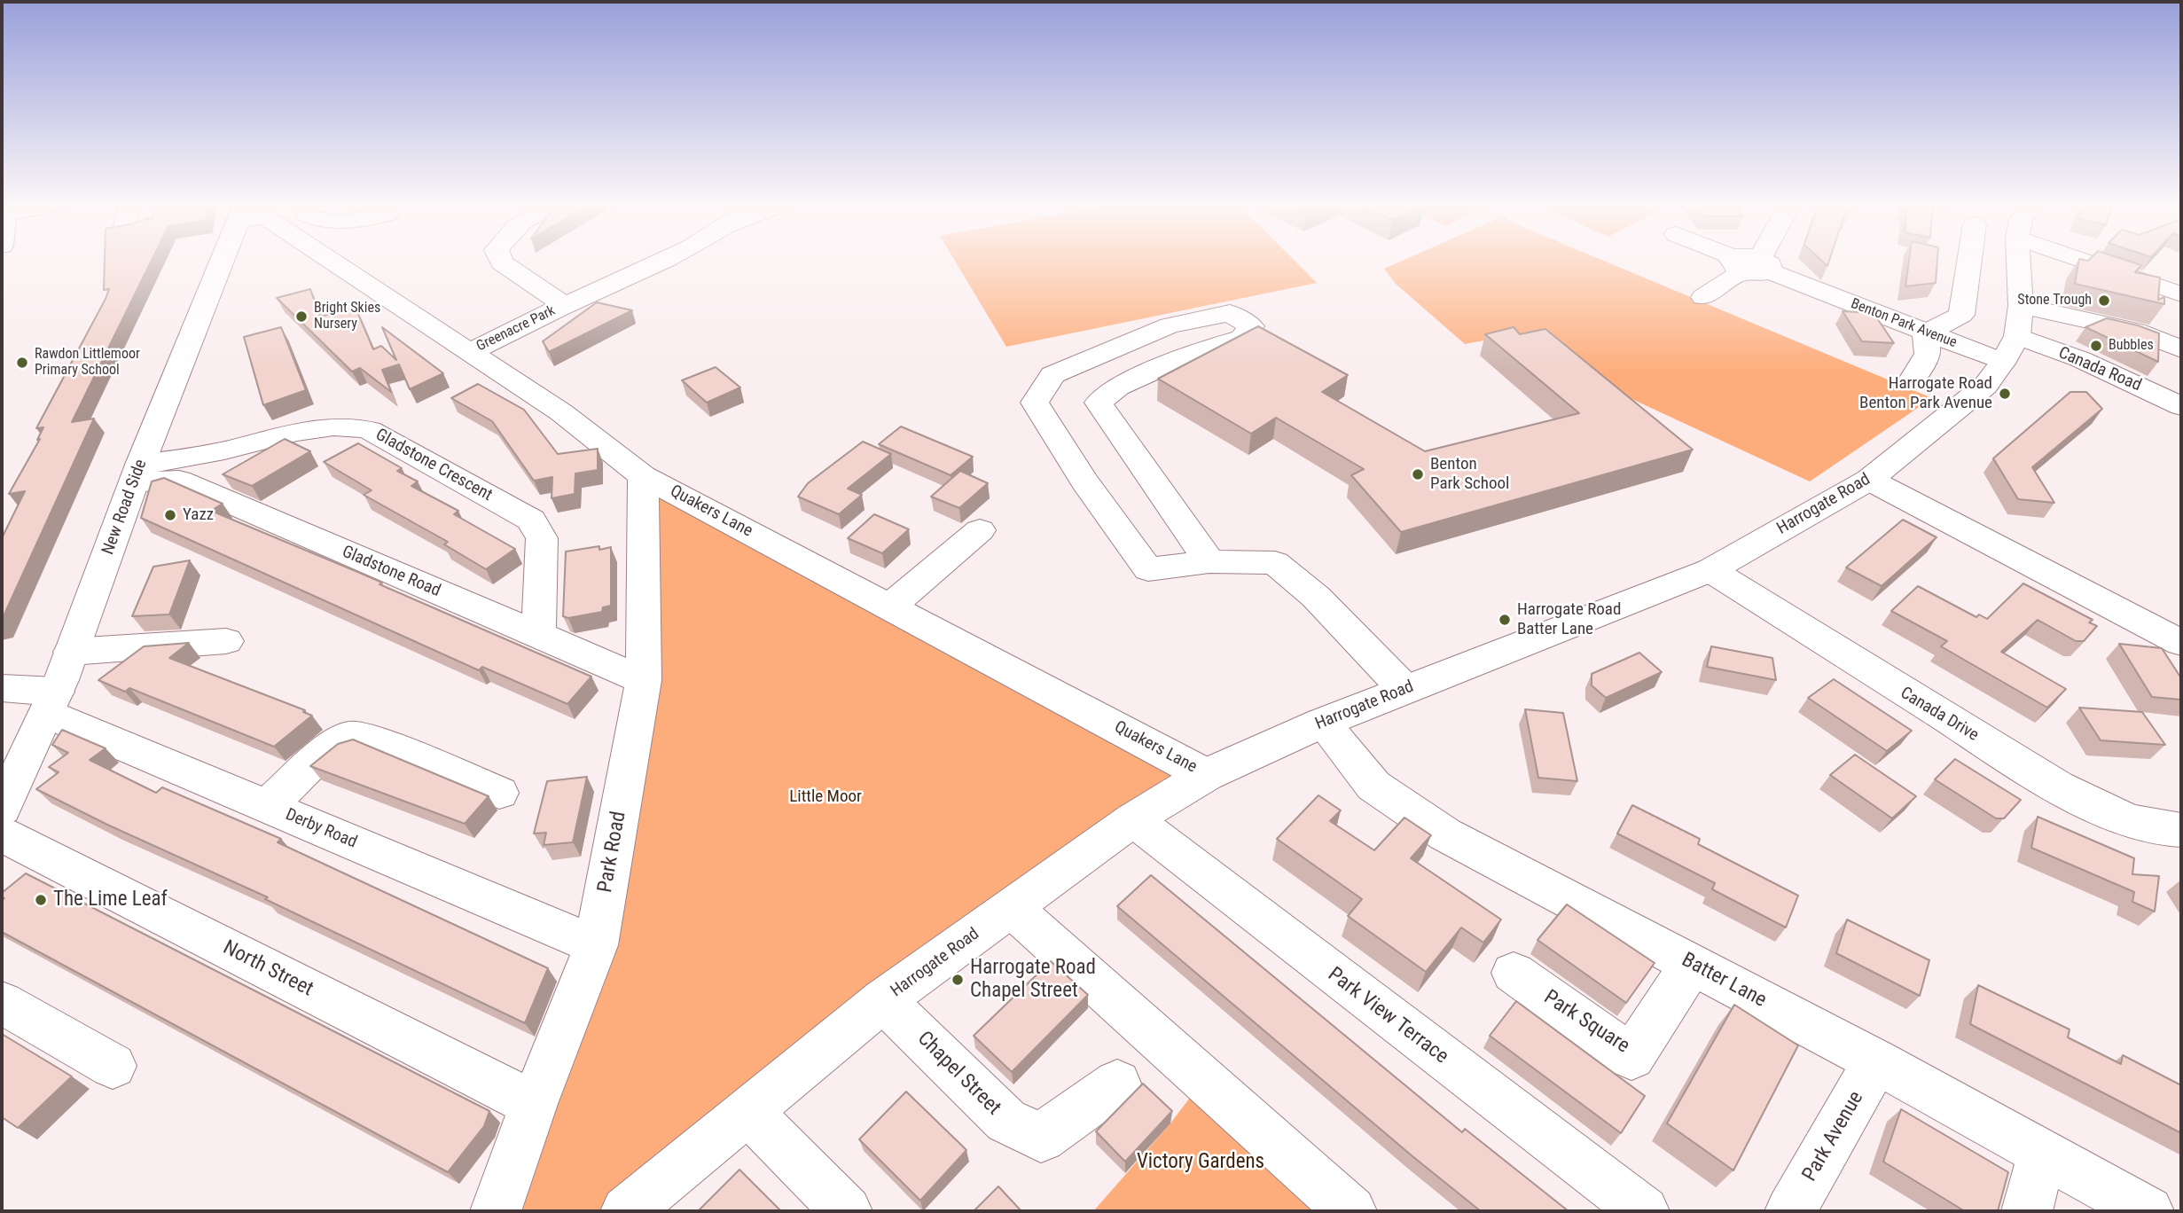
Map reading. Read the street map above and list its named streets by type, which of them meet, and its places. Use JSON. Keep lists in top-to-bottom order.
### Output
{
  "streets": {
    "street": [
      "Benton Park Avenue",
      "Greenacre Park",
      "Canada Road",
      "Gladstone Crescent",
      "Harrogate Road",
      "New Road Side",
      "Quakers Lane",
      "Gladstone Road",
      "Canada Drive",
      "Derby Road",
      "Park Road",
      "North Street",
      "Batter Lane",
      "Park View Terrace",
      "Park Square",
      "Chapel Street",
      "Park Avenue"
    ]
  },
  "crossings": [
    ["Benton Park Avenue", "Canada Road"],
    ["Benton Park Avenue", "Harrogate Road"],
    ["Greenacre Park", "Quakers Lane"],
    ["Canada Road", "Harrogate Road"],
    ["Gladstone Crescent", "New Road Side"],
    ["Gladstone Crescent", "Gladstone Road"],
    ["Harrogate Road", "Quakers Lane"],
    ["Harrogate Road", "Canada Drive"],
    ["Harrogate Road", "Batter Lane"],
    ["Harrogate Road", "Park View Terrace"],
    ["Harrogate Road", "Chapel Street"],
    ["New Road Side", "Gladstone Road"],
    ["New Road Side", "Derby Road"],
    ["Quakers Lane", "Park Road"],
    ["Gladstone Road", "Park Road"],
    ["Derby Road", "Park Road"],
    ["Park Road", "North Street"],
    ["Batter Lane", "Park Square"],
    ["Batter Lane", "Park Avenue"]
  ],
  "parks": ["Little Moor", "Victory Gardens"],
  "places": [
    "Stone Trough",
    "Bright Skies Nursery",
    "Bubbles",
    "Rawdon Littlemoor Primary School",
    "Harrogate Road Benton Park Avenue",
    "Benton Park School",
    "Yazz",
    "Harrogate Road Batter Lane",
    "The Lime Leaf",
    "Harrogate Road Chapel Street"
  ]
}
